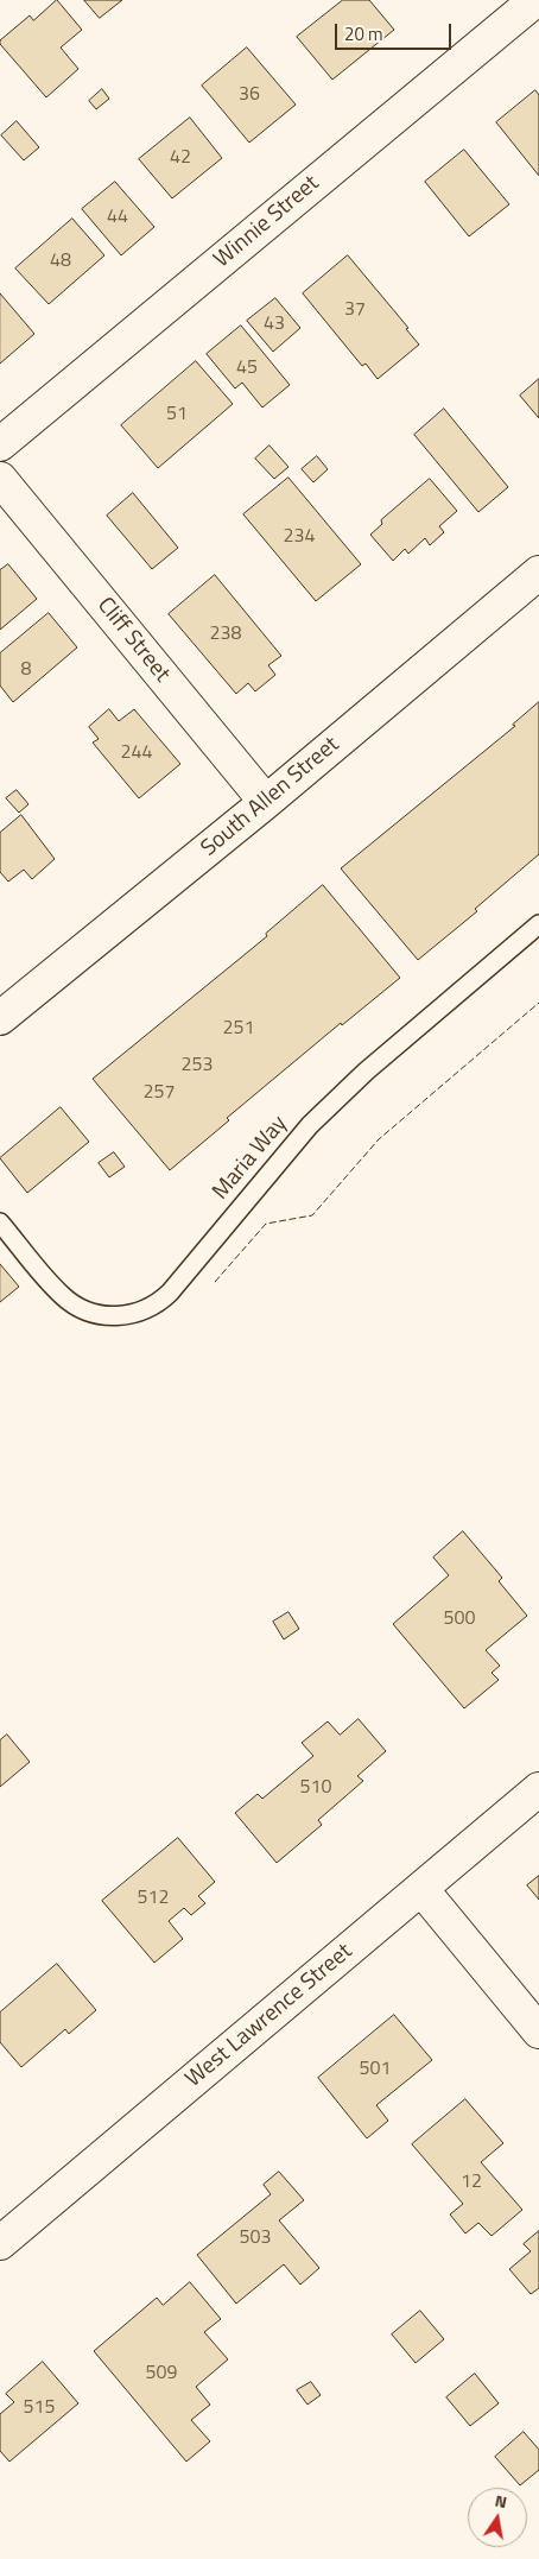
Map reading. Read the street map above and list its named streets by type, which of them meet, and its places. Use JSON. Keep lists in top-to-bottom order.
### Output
{
  "streets": {
    "street": [
      "Winnie Street",
      "Cliff Street",
      "South Allen Street",
      "West Lawrence Street"
    ],
    "lane": ["Maria Way"]
  },
  "crossings": [
    ["Cliff Street", "South Allen Street"]
  ],
  "house_numbers": [
    "36",
    "42",
    "44",
    "48",
    "37",
    "43",
    "45",
    "51",
    "234",
    "238",
    "8",
    "244",
    "251",
    "253",
    "257",
    "500",
    "510",
    "512",
    "501",
    "12",
    "503",
    "509",
    "515"
  ],
  "scale_bar": "20 m",
  "north": "top"
}
